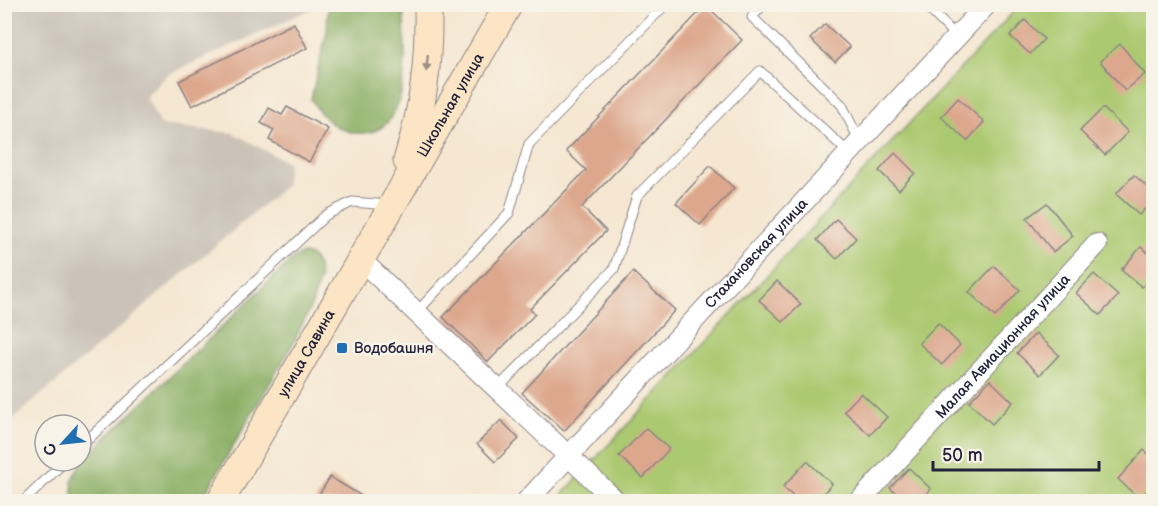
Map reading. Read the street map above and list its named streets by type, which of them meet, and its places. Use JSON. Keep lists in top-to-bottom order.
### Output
{
  "streets": {
    "main road": ["Школьная улица", "улица Савина"],
    "street": ["Стахановская улица", "Малая Авиационная улица"]
  },
  "crossings": [
    ["Школьная улица", "улица Савина"]
  ],
  "places": {
    "transit": ["Водобашня"]
  },
  "scale_bar": "50 m",
  "north": "bottom left"
}
